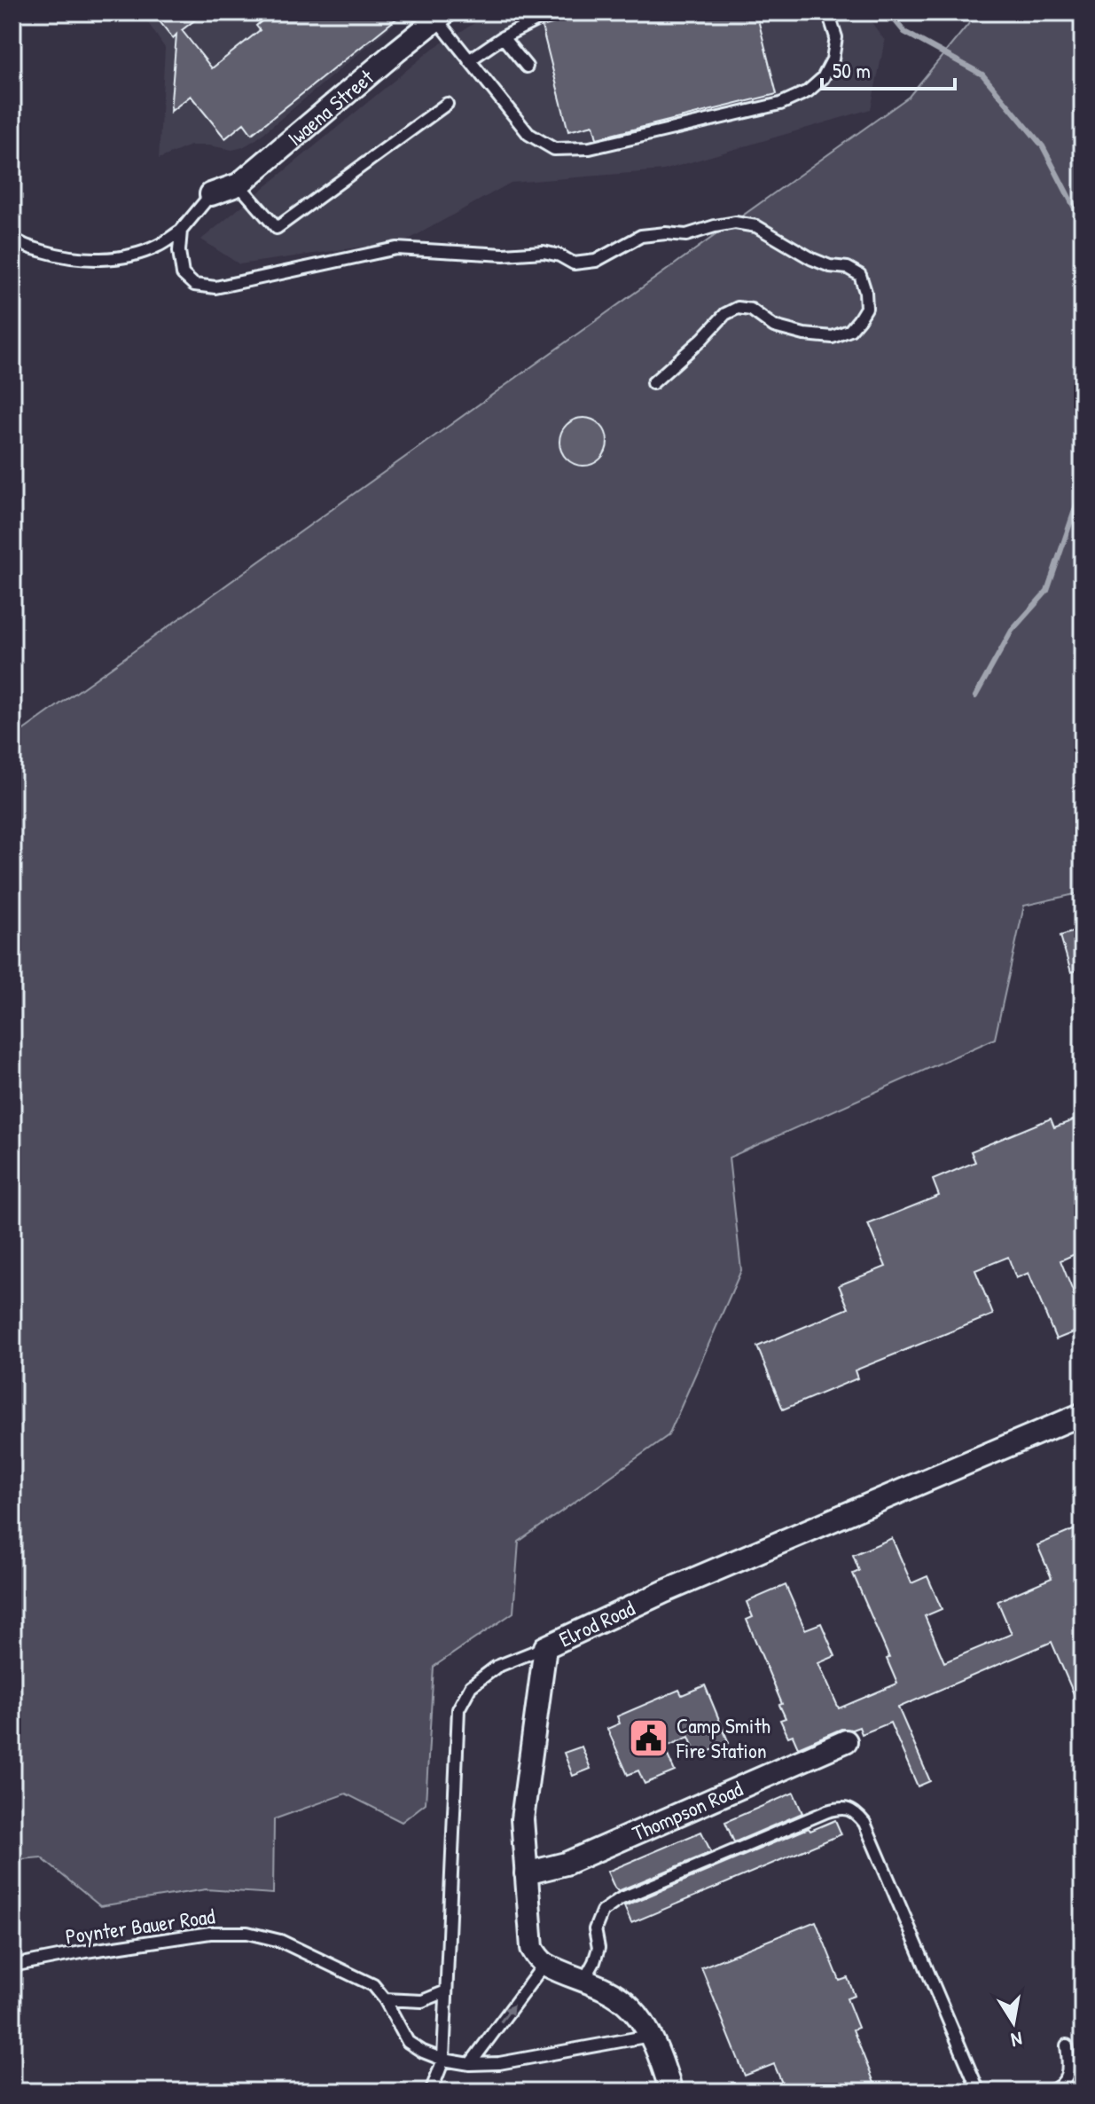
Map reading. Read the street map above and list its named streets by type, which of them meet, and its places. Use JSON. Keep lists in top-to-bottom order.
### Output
{
  "streets": {
    "street": ["Iwaena Street", "Elrod Road", "Thompson Road"],
    "lane": ["Poynter Bauer Road"]
  },
  "crossings": [
    ["Elrod Road", "Thompson Road"]
  ],
  "places": {
    "public building": ["Camp Smith Fire Station"]
  },
  "scale_bar": "50 m",
  "north": "bottom"
}
